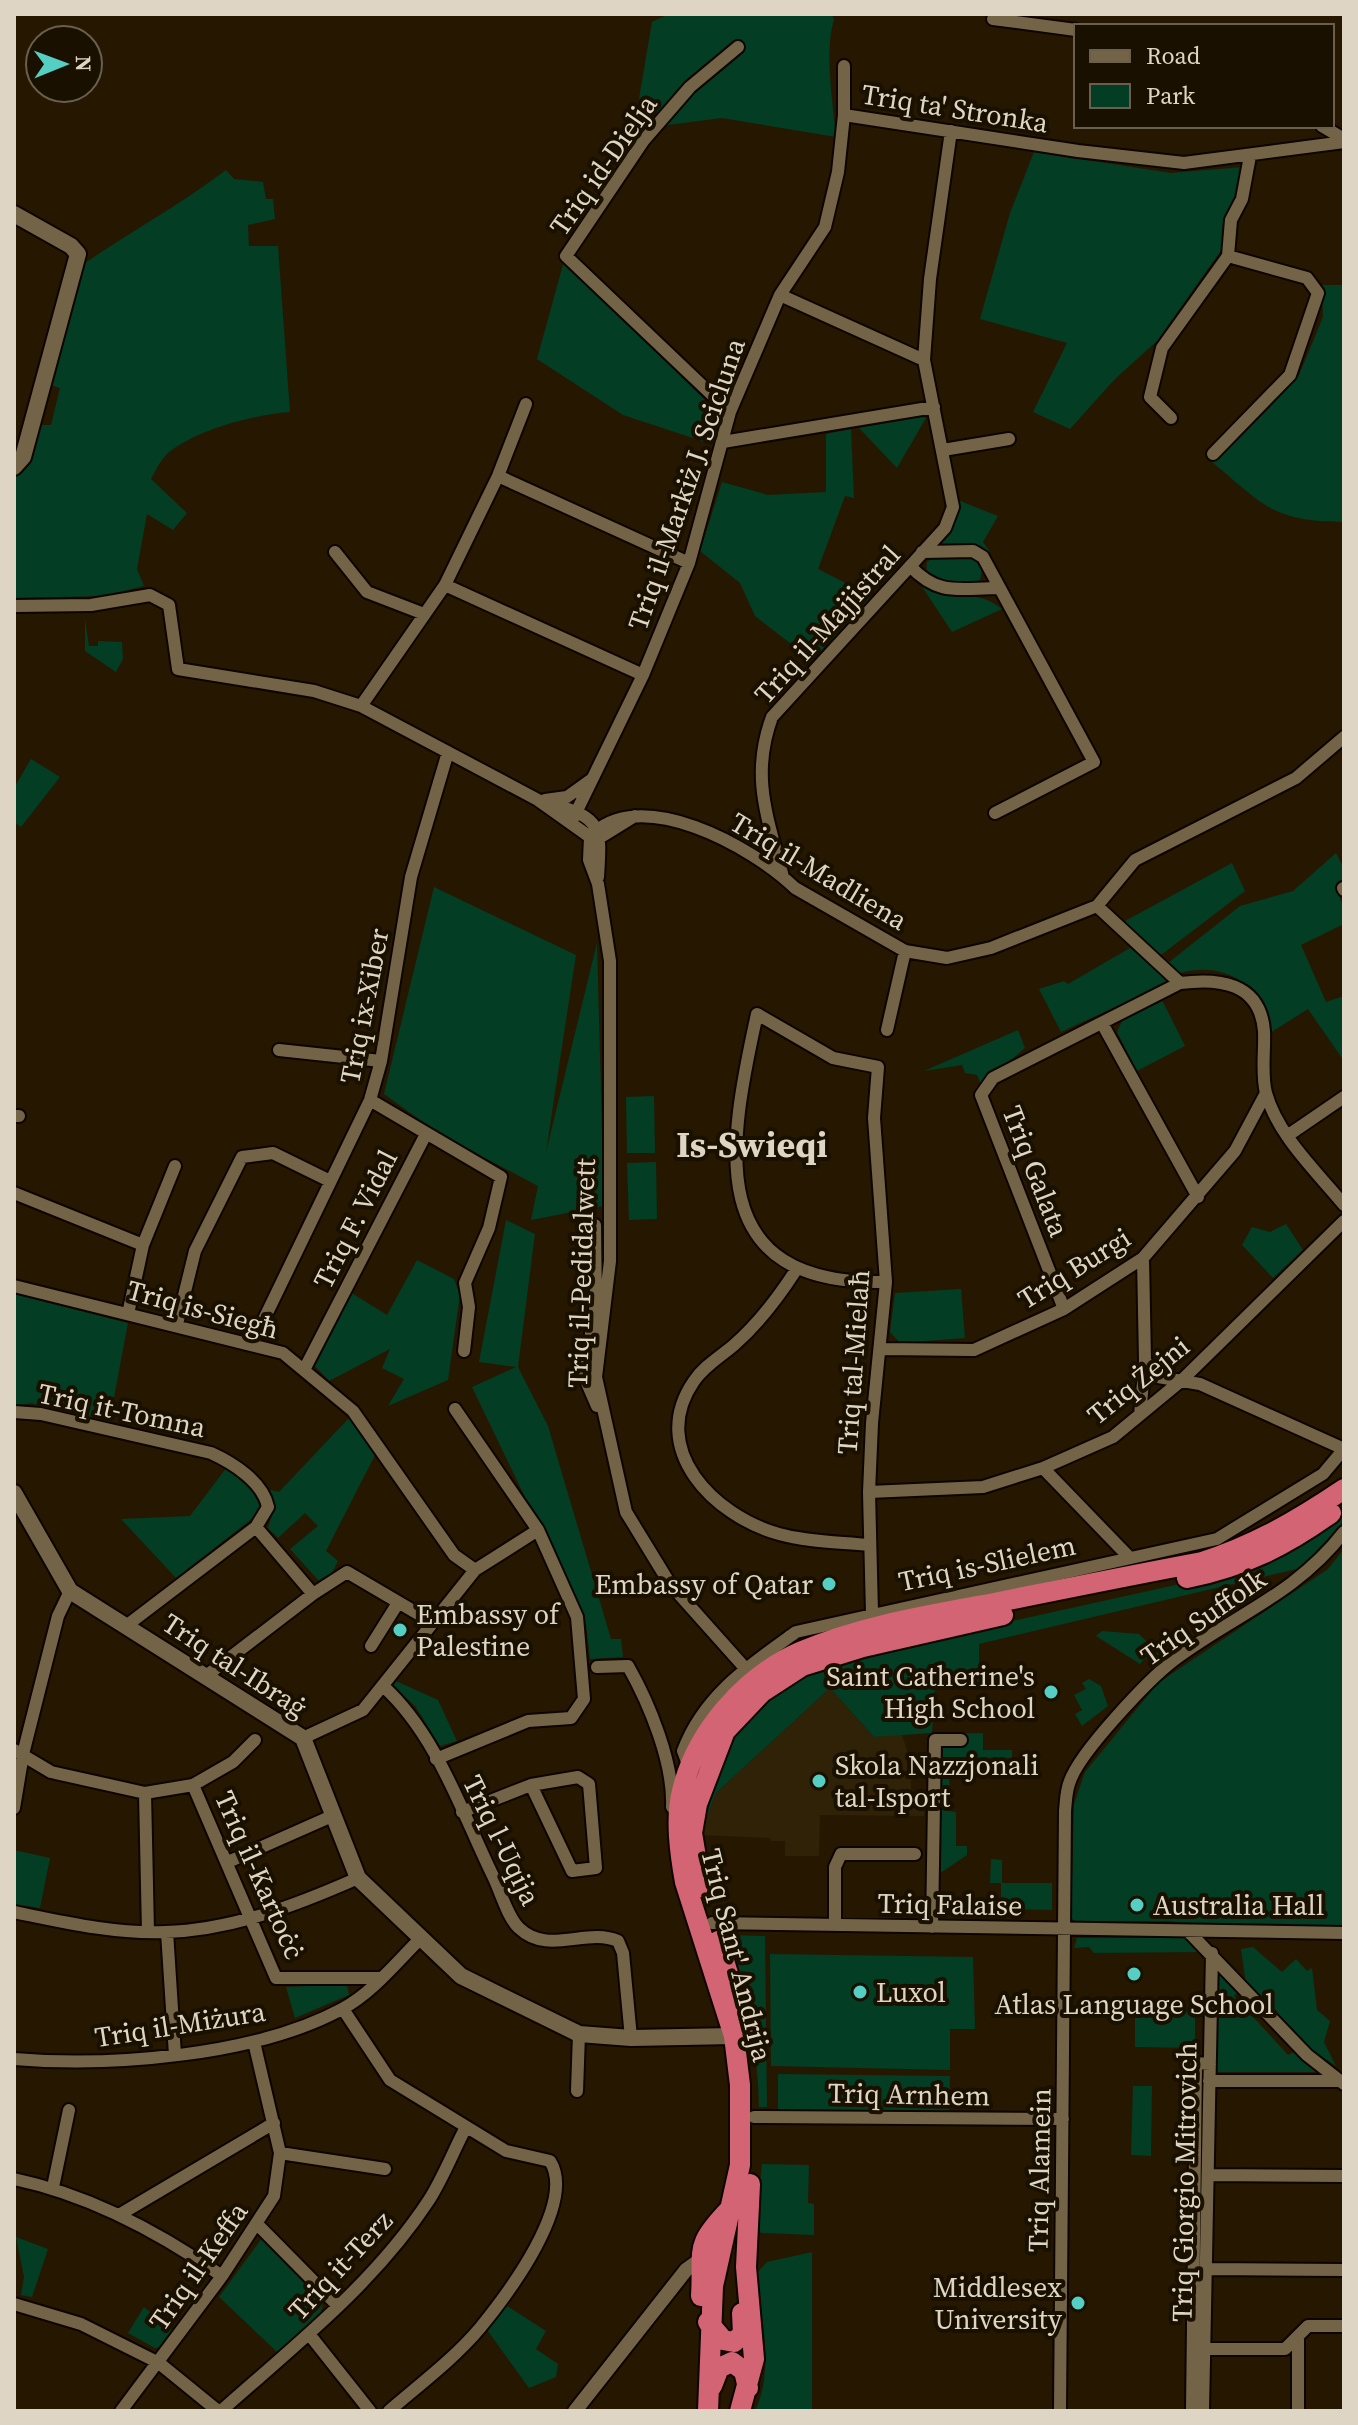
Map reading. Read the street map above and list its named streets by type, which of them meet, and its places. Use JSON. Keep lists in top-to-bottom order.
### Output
{
  "streets": {
    "highway": ["Triq Sant' Andrija"],
    "main road": ["Triq tal-Ibraġ"],
    "street": [
      "Triq ta' Stronka",
      "Triq id-Dielja",
      "Triq il-Markiż J. Scicluna",
      "Triq il-Majjistral",
      "Triq il-Madliena",
      "Triq ix-Xiber",
      "Triq Galata",
      "Triq F. Vidal",
      "Triq Burgi",
      "Triq il-Pedidalwett",
      "Triq is-Siegħ",
      "Triq tal-Mielaħ",
      "Triq Żejni",
      "Triq it-Tomna",
      "Triq is-Slielem",
      "Triq Suffolk",
      "Triq l-Uqija",
      "Triq il-Kartoċċ",
      "Triq Falaise",
      "Triq il-Miżura",
      "Triq Arnhem",
      "Triq Alamein",
      "Triq Giorgio Mitrovich",
      "Triq it-Terz",
      "Triq il-Keffa"
    ]
  },
  "crossings": [
    ["Triq ta' Stronka", "Triq il-Markiż J. Scicluna"],
    ["Triq id-Dielja", "Triq il-Markiż J. Scicluna"],
    ["Triq il-Majjistral", "Triq il-Madliena"],
    ["Triq il-Madliena", "Triq il-Pedidalwett"],
    ["Triq ix-Xiber", "Triq is-Siegħ"],
    ["Triq Galata", "Triq Burgi"],
    ["Triq F. Vidal", "Triq is-Siegħ"],
    ["Triq Burgi", "Triq tal-Mielaħ"],
    ["Triq il-Pedidalwett", "Triq is-Slielem"],
    ["Triq tal-Mielaħ", "Triq Żejni"],
    ["Triq tal-Mielaħ", "Triq is-Slielem"],
    ["Triq is-Slielem", "Triq Sant' Andrija"],
    ["Triq Suffolk", "Triq Falaise"],
    ["Triq Suffolk", "Triq Alamein"],
    ["Triq tal-Ibraġ", "Triq l-Uqija"],
    ["Triq tal-Ibraġ", "Triq Sant' Andrija"],
    ["Triq tal-Ibraġ", "Triq il-Miżura"],
    ["Triq il-Kartoċċ", "Triq il-Miżura"],
    ["Triq Falaise", "Triq Sant' Andrija"],
    ["Triq Falaise", "Triq Alamein"],
    ["Triq Sant' Andrija", "Triq Arnhem"],
    ["Triq il-Miżura", "Triq il-Keffa"],
    ["Triq Arnhem", "Triq Alamein"]
  ],
  "districts": ["Is-Swieqi"],
  "places": [
    "Embassy of Qatar",
    "Embassy of Palestine",
    "Saint Catherine's High School",
    "Skola Nazzjonali tal-Isport",
    "Australia Hall",
    "Atlas Language School",
    "Luxol",
    "Middlesex University"
  ],
  "legend": ["Road", "Park"],
  "north": "right"
}
